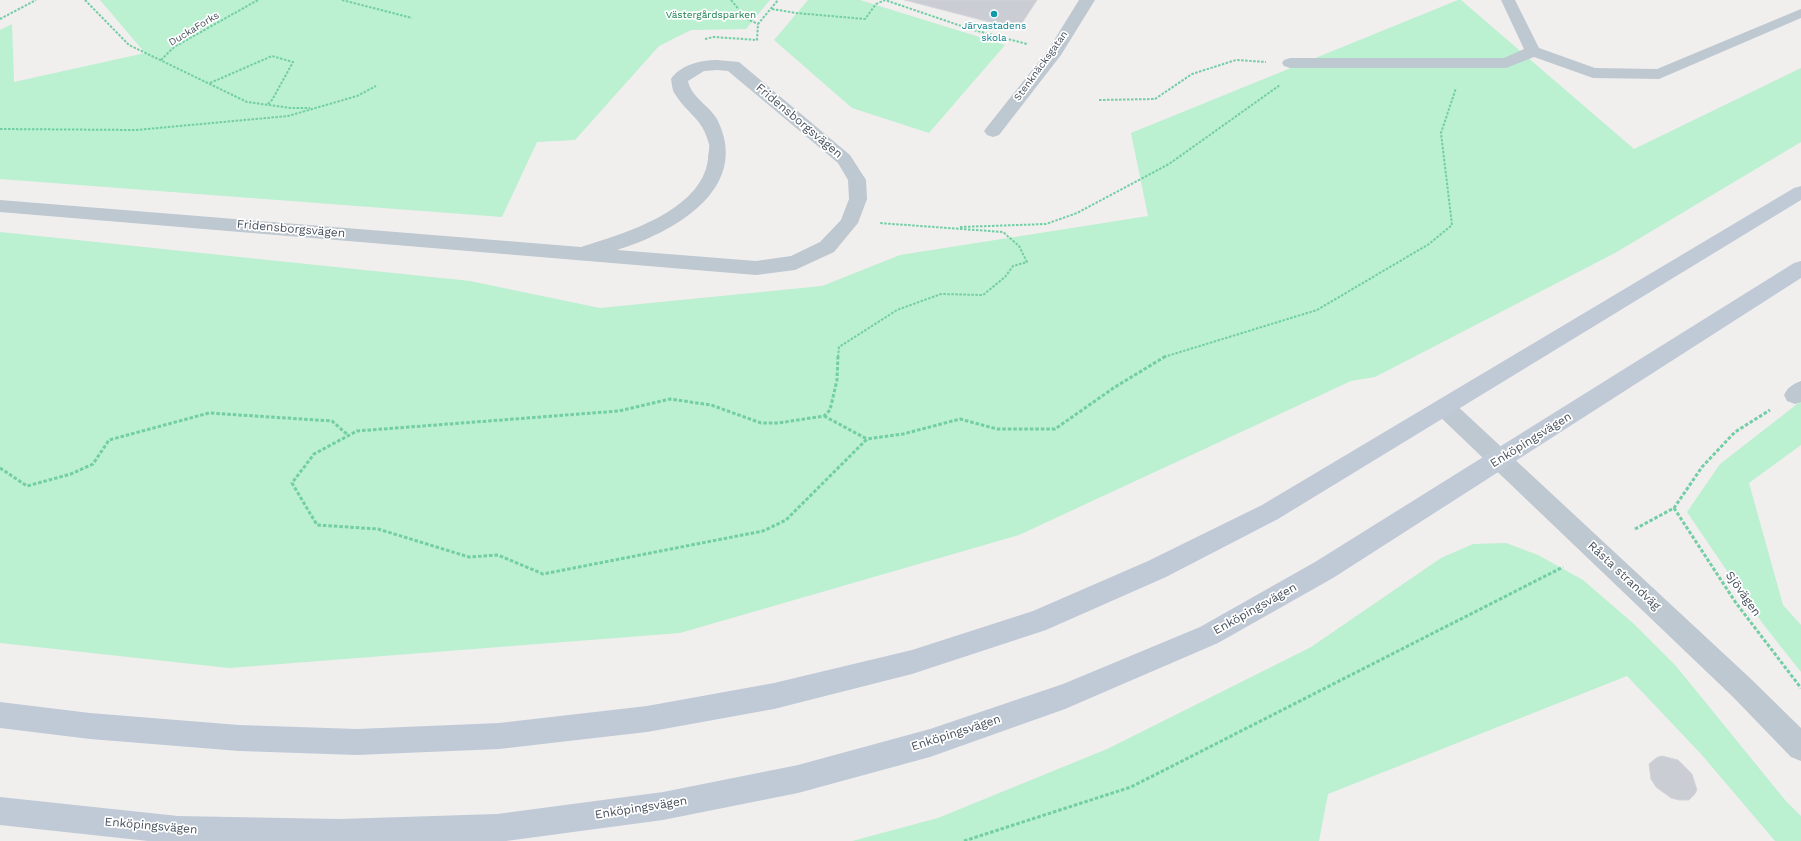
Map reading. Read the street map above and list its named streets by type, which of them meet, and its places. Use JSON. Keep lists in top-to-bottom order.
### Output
{
  "streets": {
    "main road": ["Enköpingsvägen"],
    "street": ["Stenknäcksgatan", "Fridensborgsvägen", "Råsta strandväg"],
    "path": ["DuckaForks", "Sjövägen"]
  },
  "crossings": [
    ["Enköpingsvägen", "Råsta strandväg"]
  ],
  "parks": ["Västergårdsparken"],
  "places": ["Järvastadens skola"]
}
